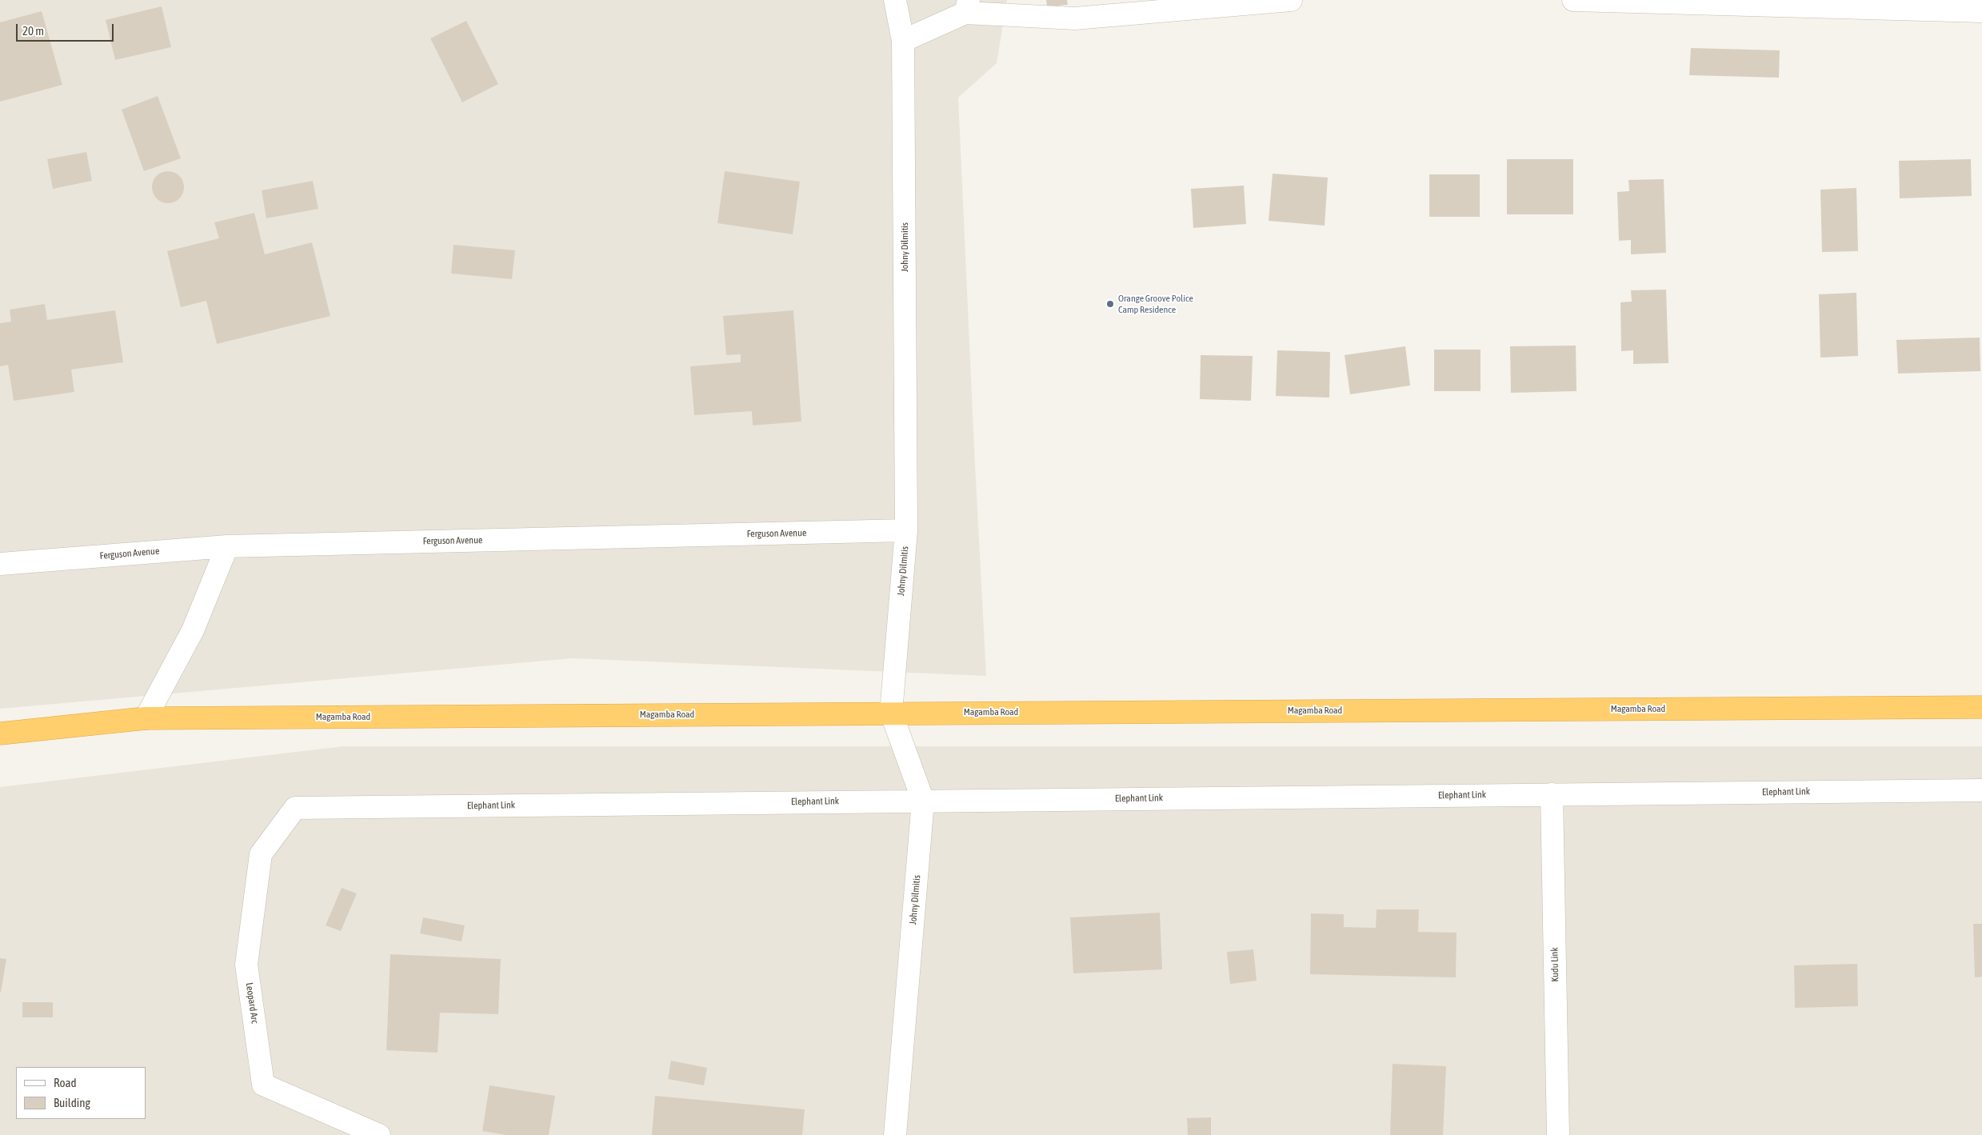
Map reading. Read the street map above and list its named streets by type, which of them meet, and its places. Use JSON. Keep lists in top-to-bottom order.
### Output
{
  "streets": {
    "highway": ["Magamba Road"],
    "street": [
      "Johny Dilmitis",
      "Ferguson Avenue",
      "Elephant Link",
      "Kudu Link",
      "Leopard Arc"
    ]
  },
  "crossings": [
    ["Johny Dilmitis", "Ferguson Avenue"],
    ["Johny Dilmitis", "Magamba Road"],
    ["Johny Dilmitis", "Elephant Link"],
    ["Elephant Link", "Kudu Link"],
    ["Elephant Link", "Leopard Arc"]
  ],
  "places": ["Orange Groove Police Camp Residence"],
  "legend": ["Road", "Building"],
  "scale_bar": "20 m"
}
